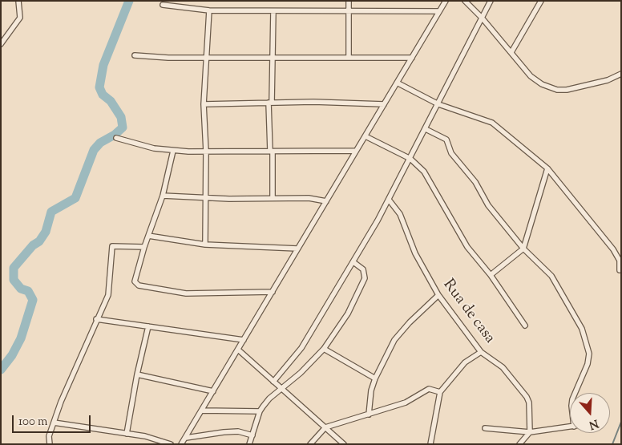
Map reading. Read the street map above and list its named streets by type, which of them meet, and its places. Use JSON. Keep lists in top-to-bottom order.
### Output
{
  "streets": {
    "street": ["Rua de casa"]
  },
  "scale_bar": "100 m",
  "north": "bottom"
}
